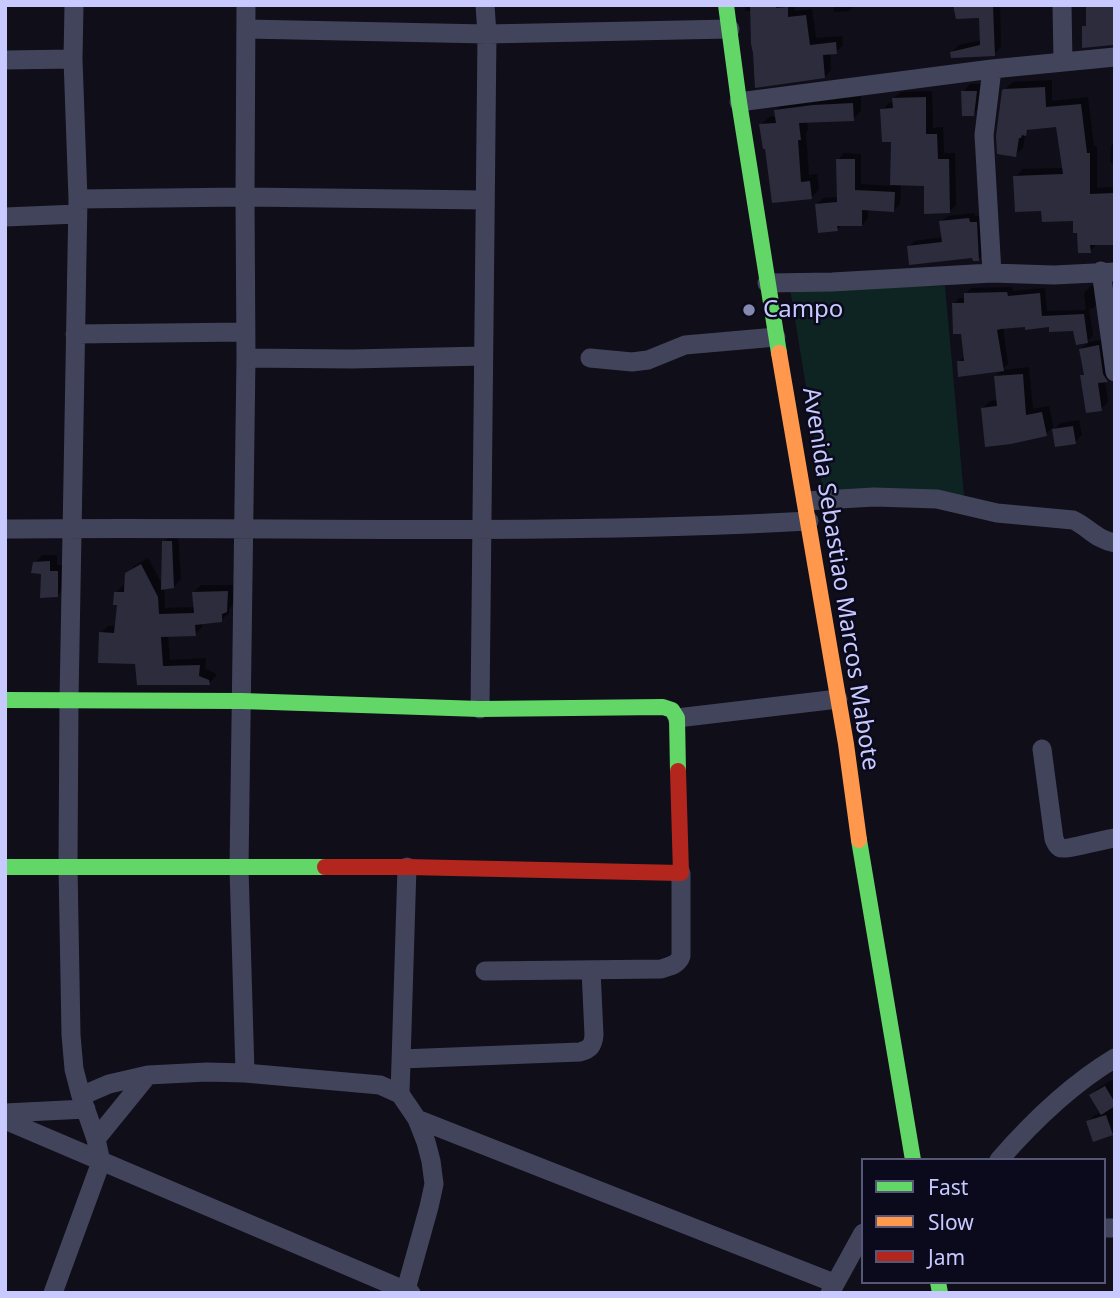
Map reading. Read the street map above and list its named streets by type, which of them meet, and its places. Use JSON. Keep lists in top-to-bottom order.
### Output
{
  "streets": {
    "street": ["Avenida Sebastiao Marcos Mabote"]
  },
  "places": ["Campo"],
  "legend": ["Fast", "Slow", "Jam"]
}
